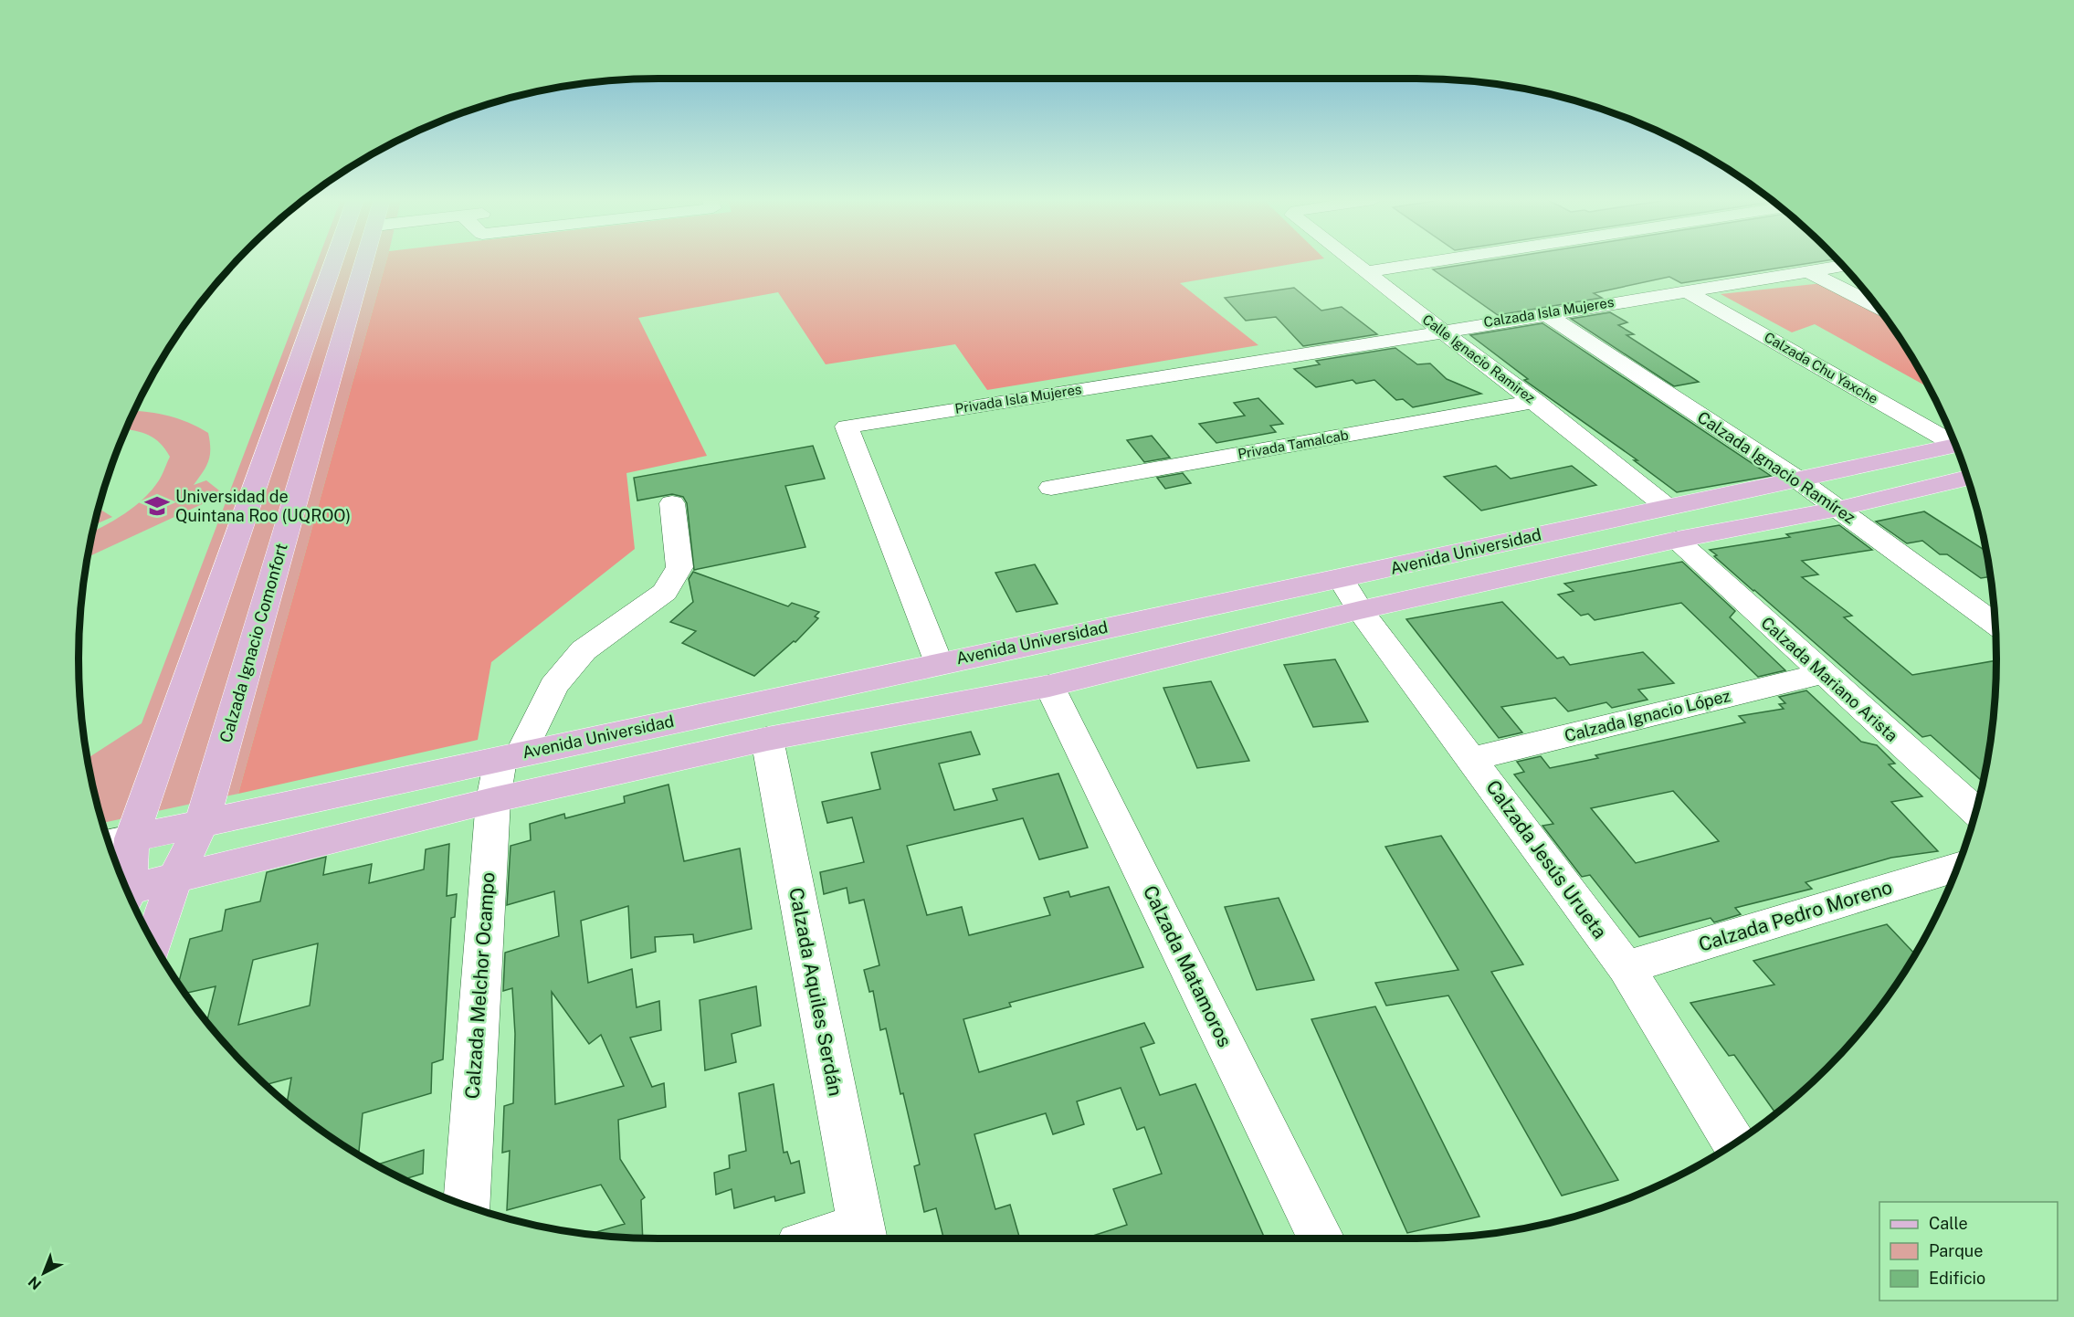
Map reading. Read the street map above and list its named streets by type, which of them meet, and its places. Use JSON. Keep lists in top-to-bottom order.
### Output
{
  "streets": {
    "main road": ["Avenida Universidad", "Calzada Ignacio Comonfort"],
    "street": [
      "Calzada Isla Mujeres",
      "Calle Ignacio Ramirez",
      "Calzada Chu Yaxche",
      "Privada Isla Mujeres",
      "Privada Tamalcab",
      "Calzada Ignacio Ramírez",
      "Calzada Mariano Arista",
      "Calzada Ignacio López",
      "Calzada Jesús Urueta",
      "Calzada Pedro Moreno",
      "Calzada Matamoros",
      "Calzada Melchor Ocampo",
      "Calzada Aquiles Serdán"
    ]
  },
  "crossings": [
    ["Calzada Isla Mujeres", "Calle Ignacio Ramirez"],
    ["Calzada Isla Mujeres", "Calzada Chu Yaxche"],
    ["Calzada Isla Mujeres", "Privada Isla Mujeres"],
    ["Calzada Isla Mujeres", "Calzada Ignacio Ramírez"],
    ["Calle Ignacio Ramirez", "Privada Isla Mujeres"],
    ["Calle Ignacio Ramirez", "Privada Tamalcab"],
    ["Calle Ignacio Ramirez", "Avenida Universidad"],
    ["Privada Isla Mujeres", "Avenida Universidad"],
    ["Calzada Ignacio Ramírez", "Avenida Universidad"],
    ["Avenida Universidad", "Calzada Ignacio Comonfort"],
    ["Avenida Universidad", "Calzada Mariano Arista"],
    ["Avenida Universidad", "Calzada Jesús Urueta"],
    ["Avenida Universidad", "Calzada Matamoros"],
    ["Avenida Universidad", "Calzada Melchor Ocampo"],
    ["Avenida Universidad", "Calzada Aquiles Serdán"],
    ["Calzada Mariano Arista", "Calzada Ignacio López"],
    ["Calzada Ignacio López", "Calzada Jesús Urueta"],
    ["Calzada Jesús Urueta", "Calzada Pedro Moreno"]
  ],
  "places": {
    "school or university": ["Universidad de Quintana Roo (UQROO)"]
  },
  "legend": ["Calle", "Parque", "Edificio"],
  "north": "bottom left"
}
